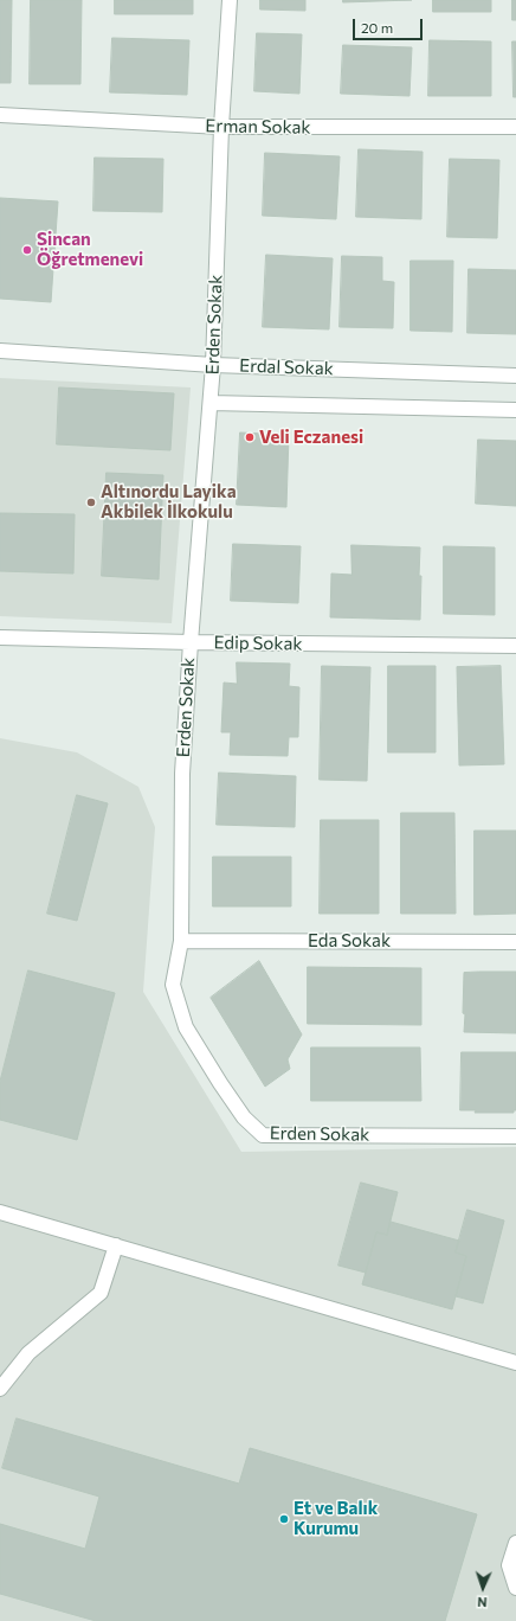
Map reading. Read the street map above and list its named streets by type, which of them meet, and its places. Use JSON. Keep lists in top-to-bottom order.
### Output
{
  "streets": {
    "street": [
      "Erman Sokak",
      "Erden Sokak",
      "Erdal Sokak",
      "Edip Sokak",
      "Eda Sokak"
    ]
  },
  "crossings": [
    ["Erman Sokak", "Erden Sokak"],
    ["Erden Sokak", "Erdal Sokak"],
    ["Erden Sokak", "Edip Sokak"],
    ["Erden Sokak", "Eda Sokak"]
  ],
  "places": [
    "Sincan Öğretmenevi",
    "Veli Eczanesi",
    "Altınordu Layika Akbilek İlkokulu",
    "Et ve Balık Kurumu"
  ],
  "scale_bar": "20 m",
  "north": "bottom"
}
